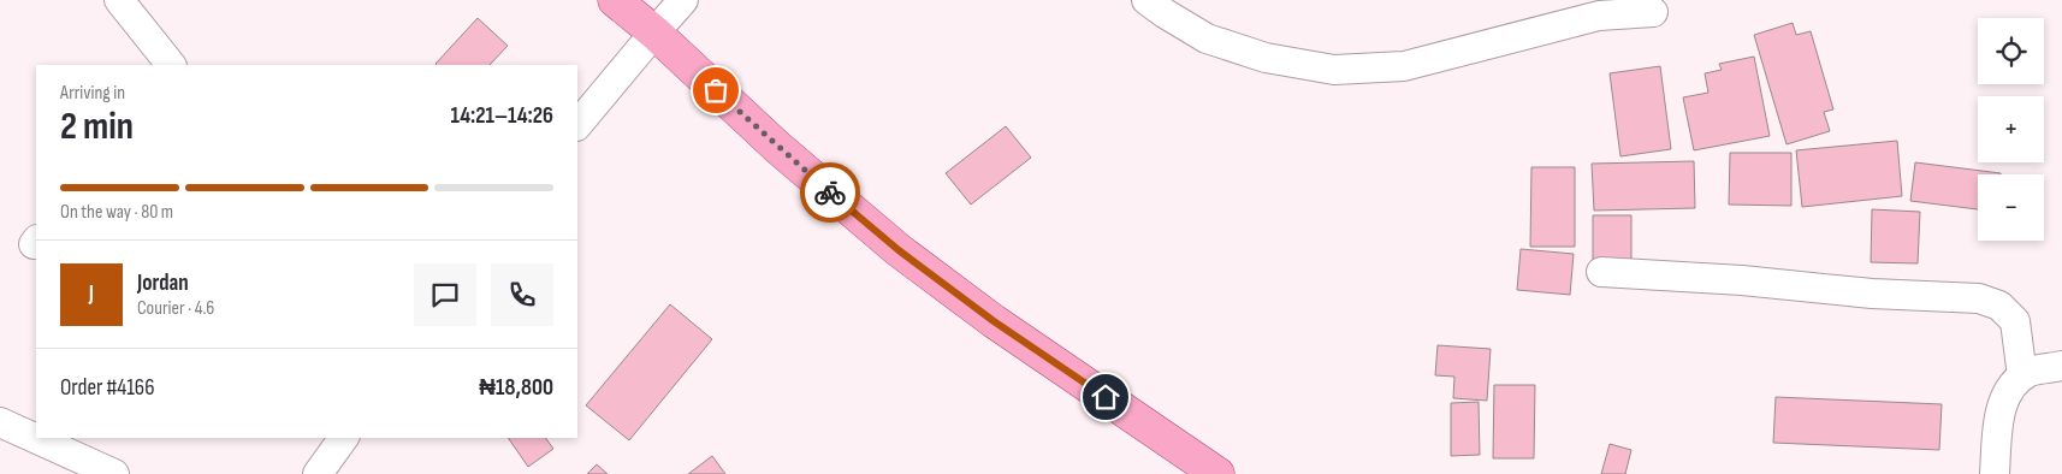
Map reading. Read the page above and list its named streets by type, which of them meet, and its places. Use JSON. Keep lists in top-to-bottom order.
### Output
{
  "page": {
    "map_buttons": ["+", "−"],
    "heading": ["2 min", "Arriving in", "14:21–14:26"],
    "panel": [
      "Jordan",
      "Courier · 4.6",
      "Order #4166",
      "₦18,800"
    ],
    "bar": "On the way · 80 m",
    "round": "J"
  }
}
